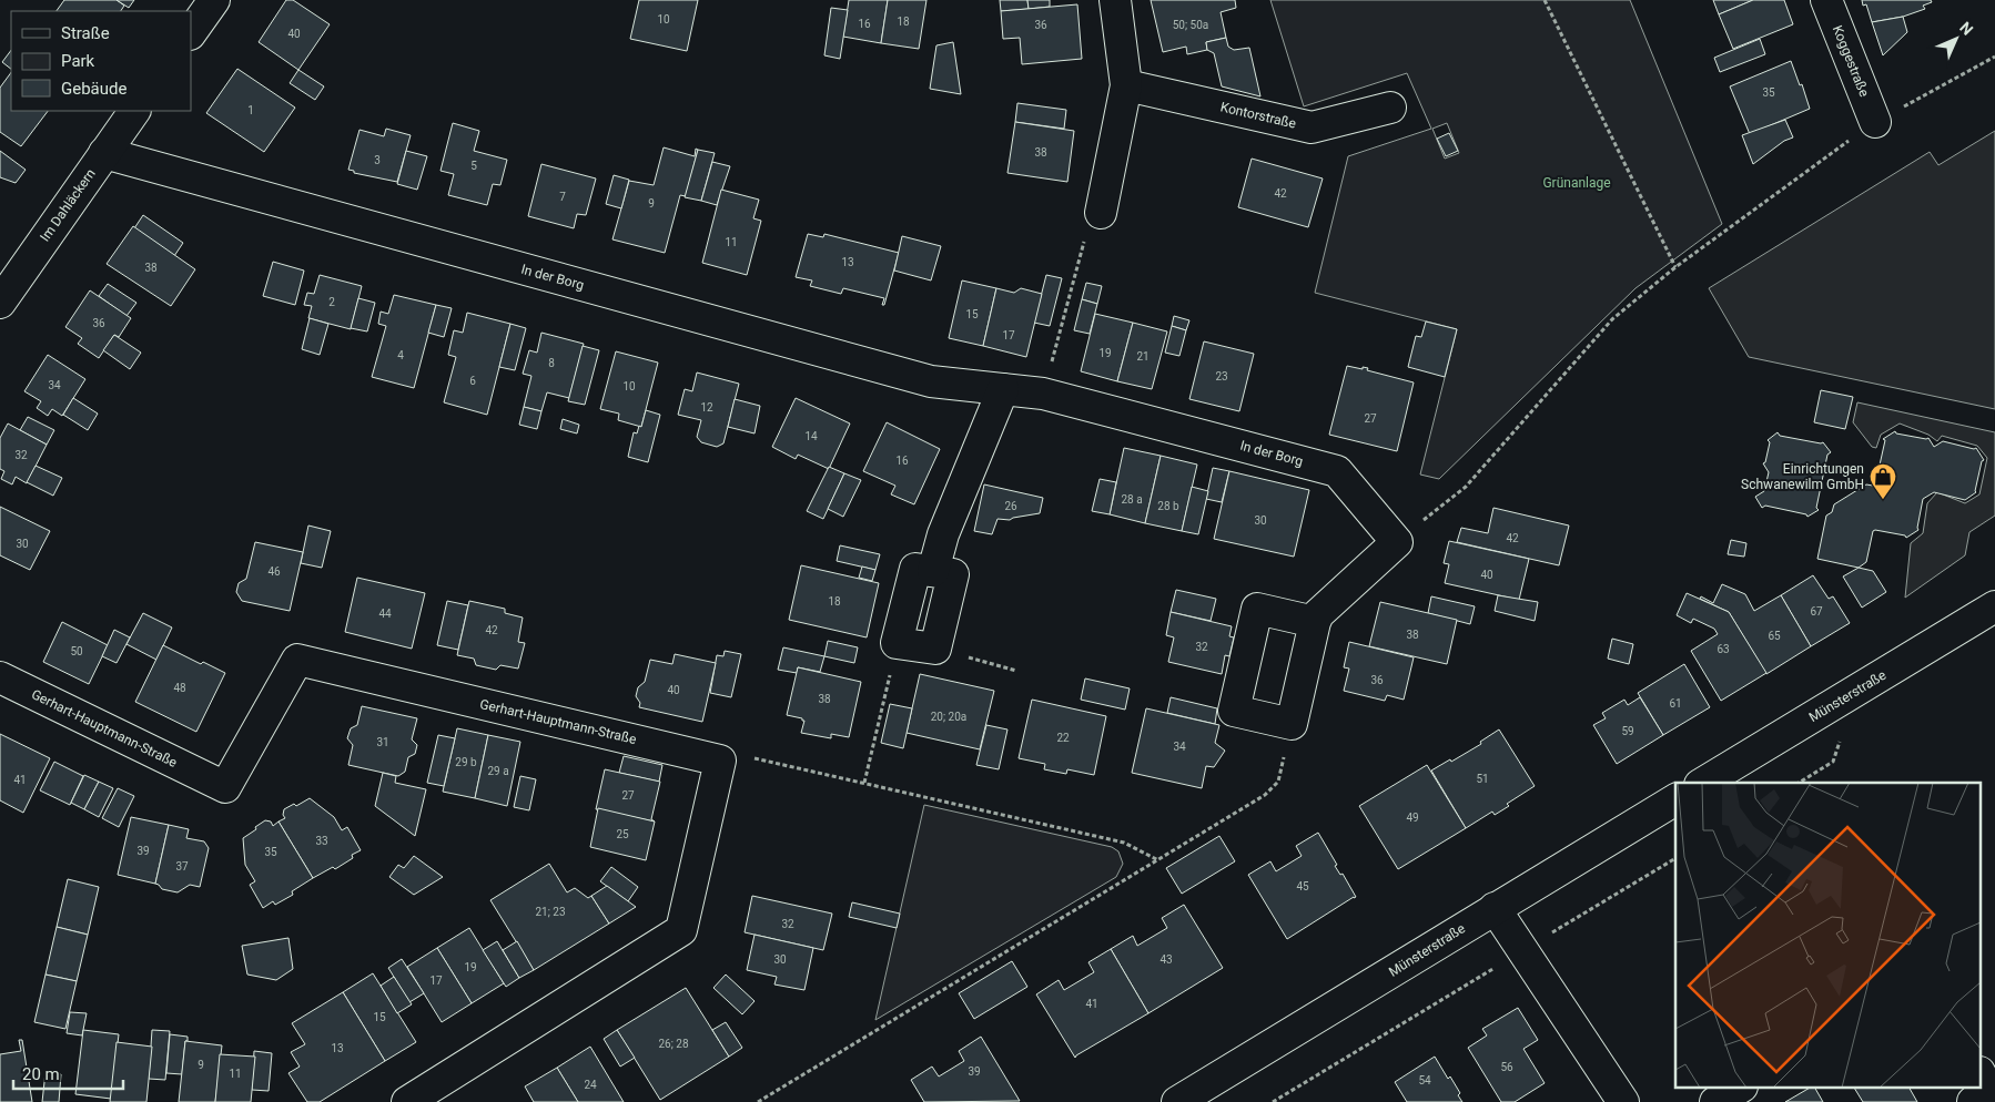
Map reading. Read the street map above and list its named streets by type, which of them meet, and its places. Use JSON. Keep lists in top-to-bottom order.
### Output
{
  "streets": {
    "street": [
      "Koggestraße",
      "Kontorstraße",
      "Im Dahläckern",
      "In der Borg",
      "Münsterstraße",
      "Gerhart-Hauptmann-Straße"
    ]
  },
  "crossings": [
    ["Im Dahläckern", "In der Borg"]
  ],
  "parks": ["Grünanlage"],
  "places": {
    "shop": ["Einrichtungen Schwanewilm GmbH"]
  },
  "house_numbers": [
    "10",
    "18",
    "16",
    "36",
    "50; 50a",
    "40",
    "35",
    "1",
    "38",
    "3",
    "5",
    "42",
    "7",
    "9",
    "11",
    "13",
    "38",
    "2",
    "15",
    "36",
    "17",
    "19",
    "4",
    "21",
    "8",
    "23",
    "6",
    "34",
    "10",
    "12",
    "27",
    "14",
    "32",
    "16",
    "28 a",
    "26",
    "28 b",
    "30",
    "42",
    "30",
    "46",
    "40",
    "18",
    "67",
    "44",
    "42",
    "38",
    "65",
    "32",
    "63",
    "50",
    "36",
    "48",
    "40",
    "38",
    "61",
    "20; 20a",
    "59",
    "22",
    "31",
    "34",
    "29 b",
    "29 a",
    "51",
    "41",
    "27",
    "49",
    "25",
    "33",
    "39",
    "35",
    "37",
    "45",
    "21; 23",
    "32",
    "30",
    "43",
    "19",
    "17",
    "41",
    "15",
    "26; 28",
    "13",
    "9",
    "56",
    "39",
    "11",
    "54",
    "24"
  ],
  "legend": ["Straße", "Park", "Gebäude"],
  "scale_bar": "20 m",
  "north": "top right"
}
